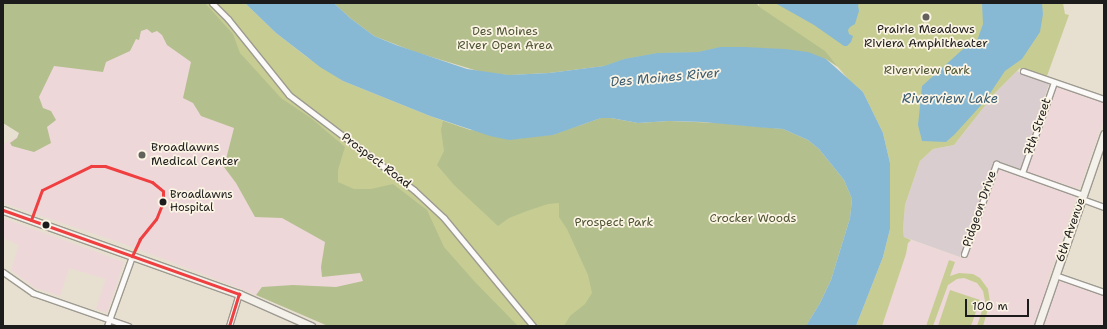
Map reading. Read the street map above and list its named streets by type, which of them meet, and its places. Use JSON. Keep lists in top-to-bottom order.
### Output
{
  "streets": {
    "main road": ["6th Avenue"],
    "street": ["7th Street", "Prospect Road", "Pidgeon Drive"]
  },
  "crossings": [
    ["7th Street", "Pidgeon Drive"]
  ],
  "water": ["Des Moines River", "Riverview Lake"],
  "parks": [
    "Des Moines River Open Area",
    "Riverview Park",
    "Crocker Woods",
    "Prospect Park"
  ],
  "places": ["Prairie Meadows Riviera Amphitheater", "Broadlawns Medical Center", "Broadlawns Hospital"],
  "scale_bar": "100 m"
}
